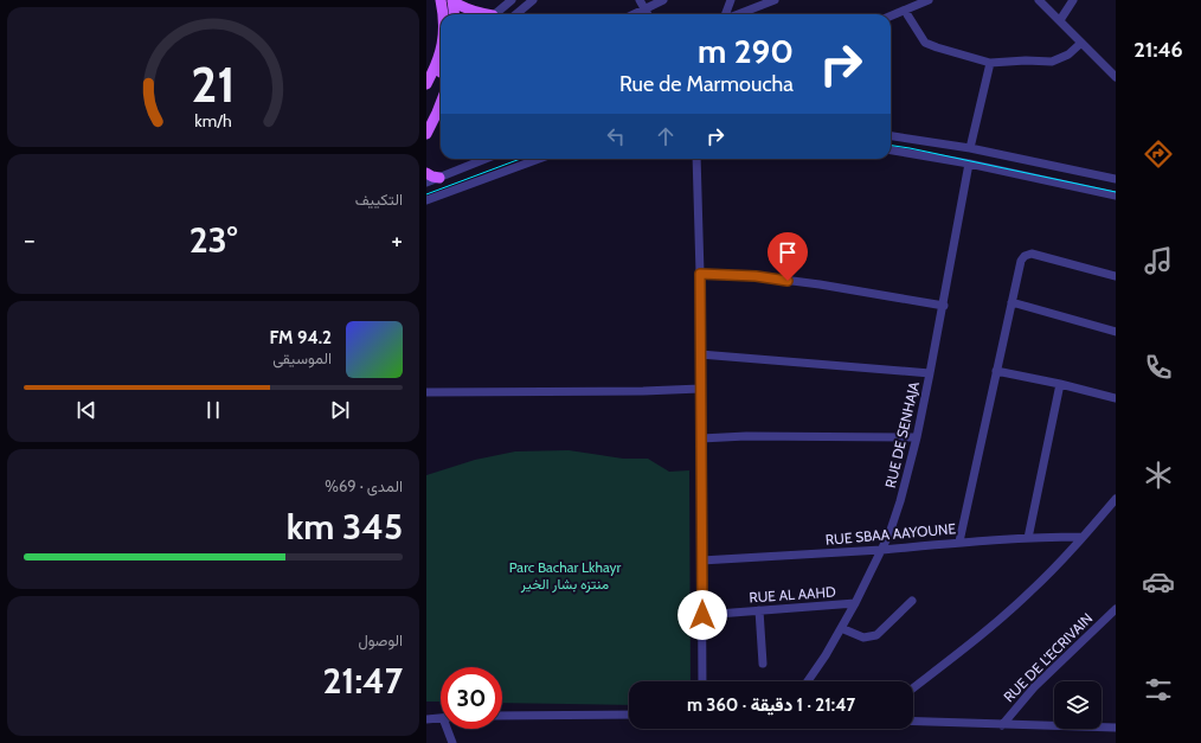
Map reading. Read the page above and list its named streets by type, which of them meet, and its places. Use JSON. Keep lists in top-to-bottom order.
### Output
{
  "streets": {
    "street": [
      "RUE DE SENHAJA",
      "RUE SBAA AAYOUNE",
      "RUE AL AAHD",
      "RUE DE L'ECRIVAIN"
    ]
  },
  "crossings": [
    ["RUE DE SENHAJA", "RUE SBAA AAYOUNE"],
    ["RUE DE SENHAJA", "RUE AL AAHD"]
  ],
  "parks": ["Parc Bachar Lkhayr منتزه بشار الخير"],
  "page": {
    "tabs": "21:46",
    "turn": ["290 m", "Rue de Marmoucha"],
    "tile": [
      "التكييف",
      ["المدى · 69%", "345 km"],
      ["الوصول", "21:47"]
    ],
    "heat": ["−", "23°", "+"],
    "song": ["94.2 FM", "الموسيقى"],
    "limit": "30",
    "trip": "21:47 · 1 دقيقة · 360 m",
    "gauge": ["21", "km/h"]
  }
}
